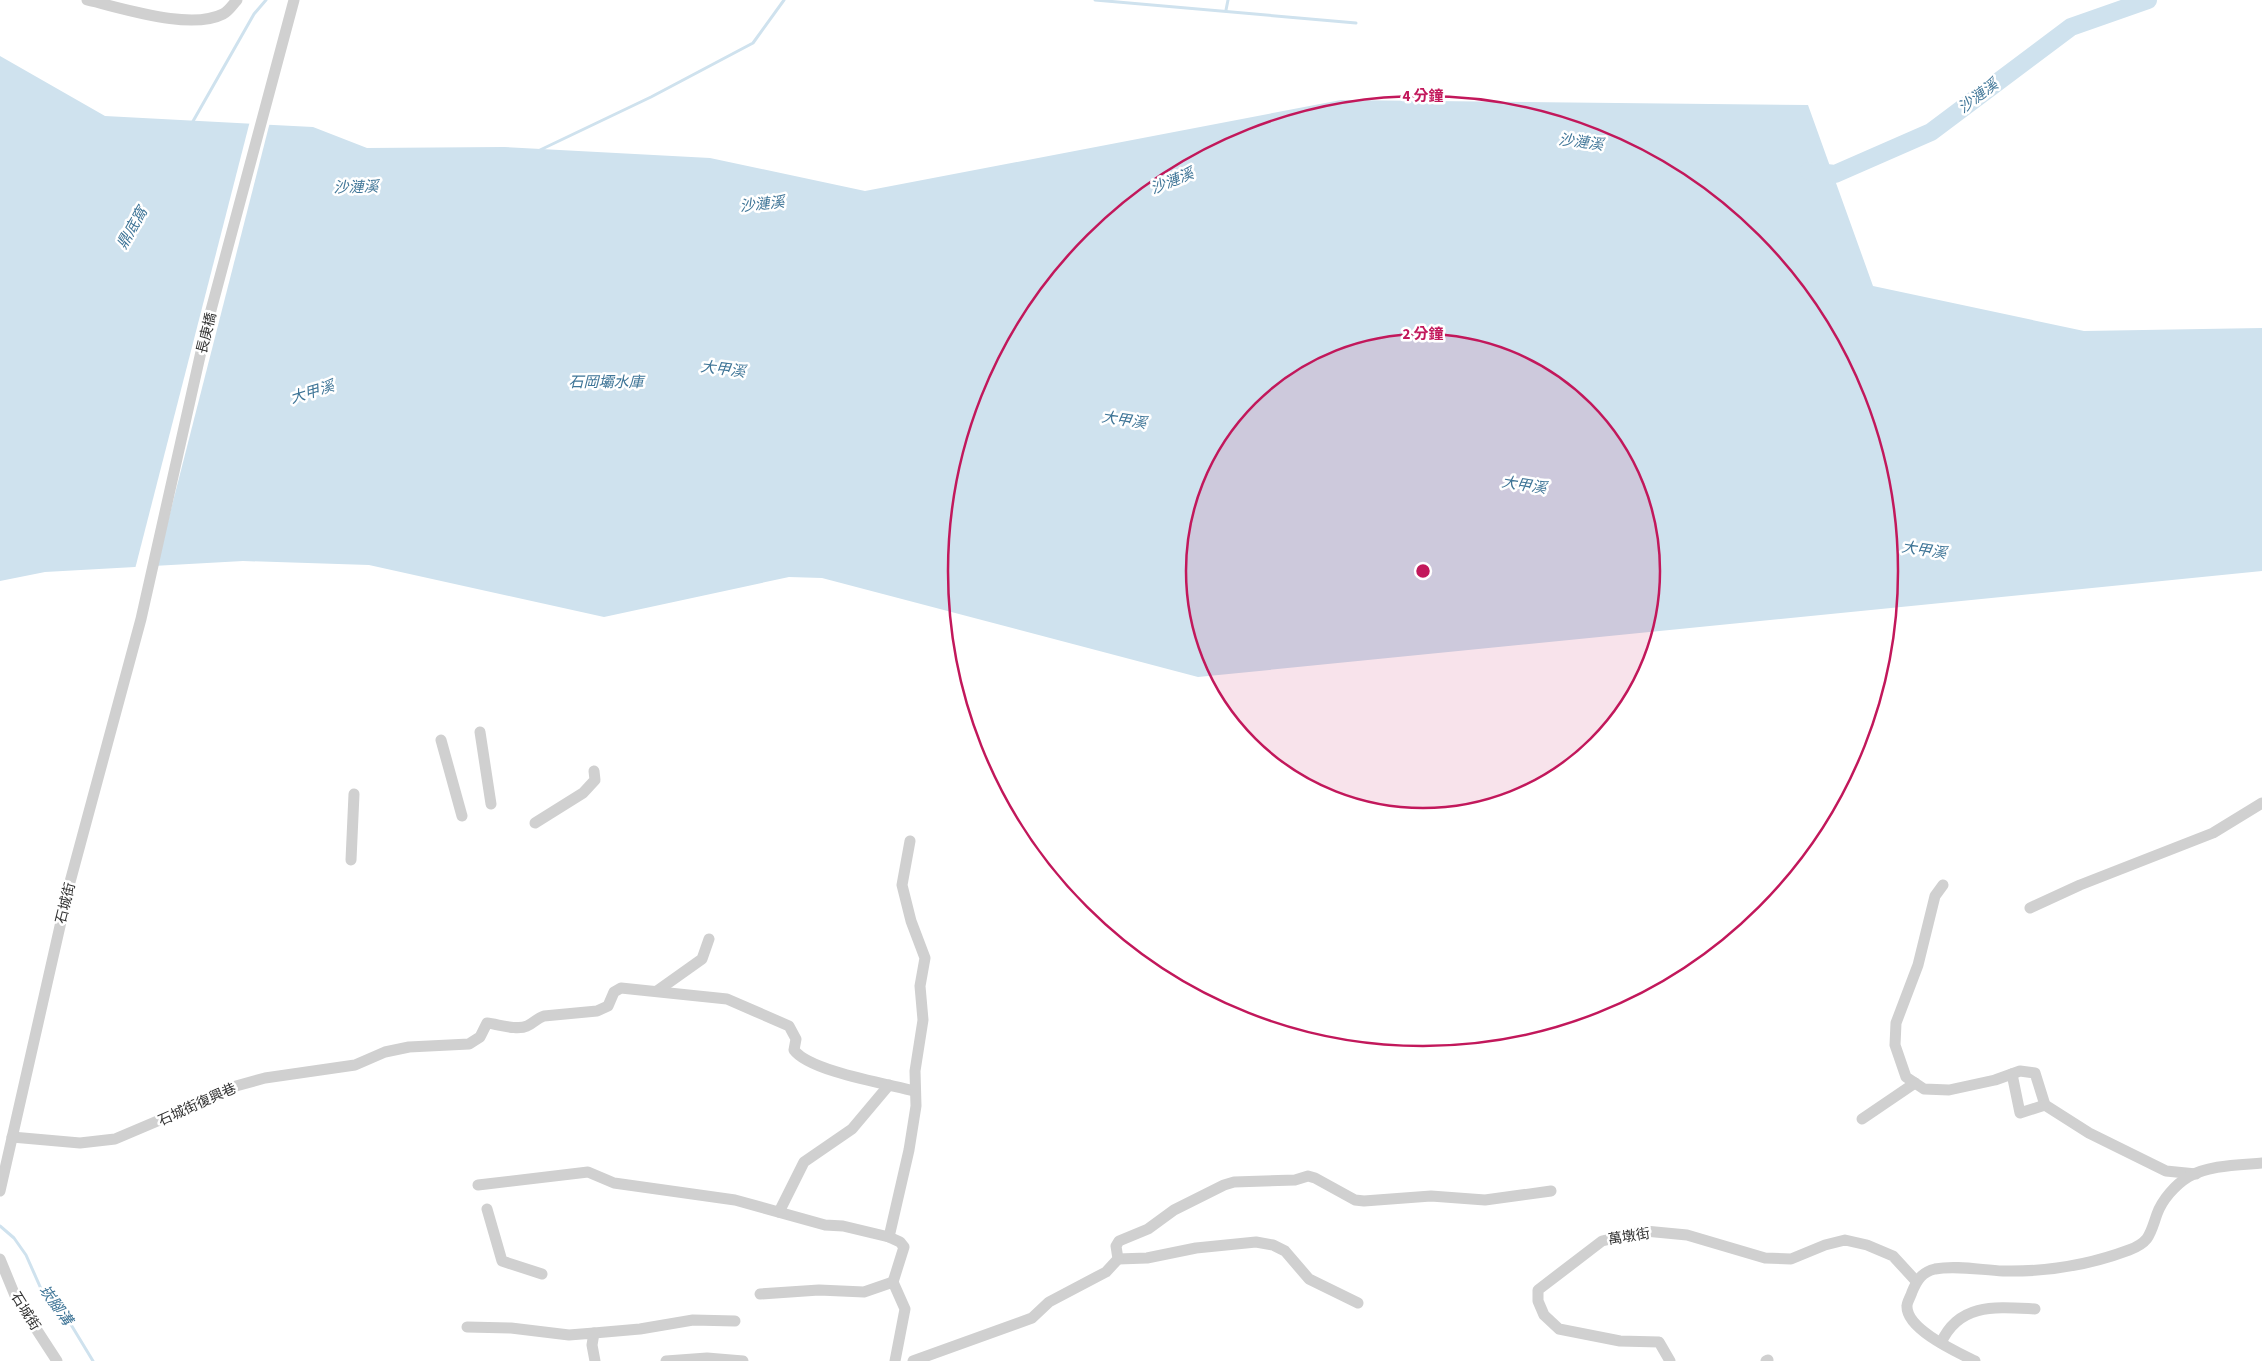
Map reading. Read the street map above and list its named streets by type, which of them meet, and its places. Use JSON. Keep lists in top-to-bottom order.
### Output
{
  "streets": {
    "street": [
      "長庚橋",
      "石城街",
      "石城街復興巷",
      "萬墩街"
    ]
  },
  "crossings": [
    ["長庚橋", "石城街"],
    ["石城街", "石城街復興巷"]
  ],
  "water": [
    "沙漣溪",
    "鼎底窩",
    "大甲溪",
    "石岡壩水庫",
    "崁腳溝"
  ],
  "rings": ["4 分鐘", "2 分鐘"]
}
